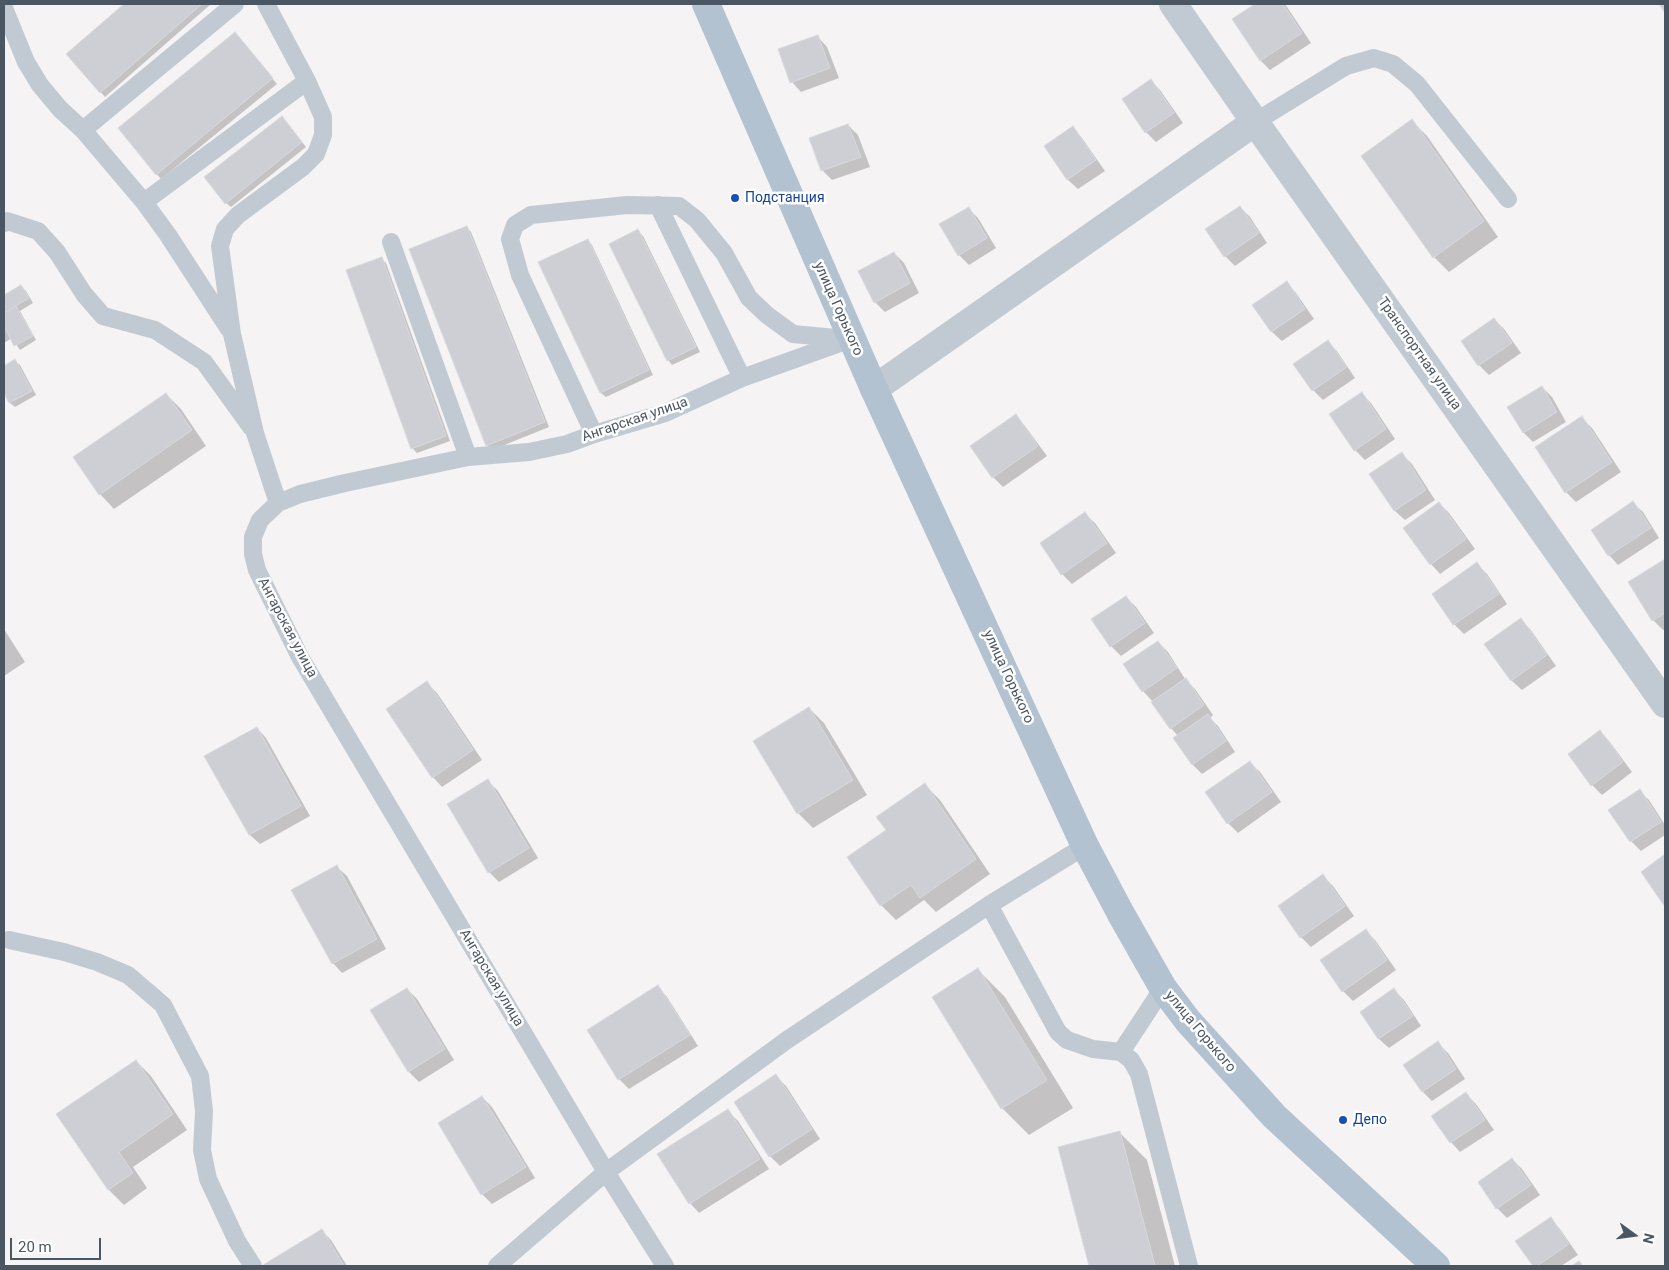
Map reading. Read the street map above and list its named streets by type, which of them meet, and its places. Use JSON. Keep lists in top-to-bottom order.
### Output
{
  "streets": {
    "main road": ["улица Горького"],
    "street": ["Транспортная улица"],
    "lane": ["Ангарская улица"]
  },
  "crossings": [
    ["улица Горького", "Ангарская улица"]
  ],
  "places": ["Подстанция", "Депо"],
  "scale_bar": "20 m",
  "north": "right"
}
